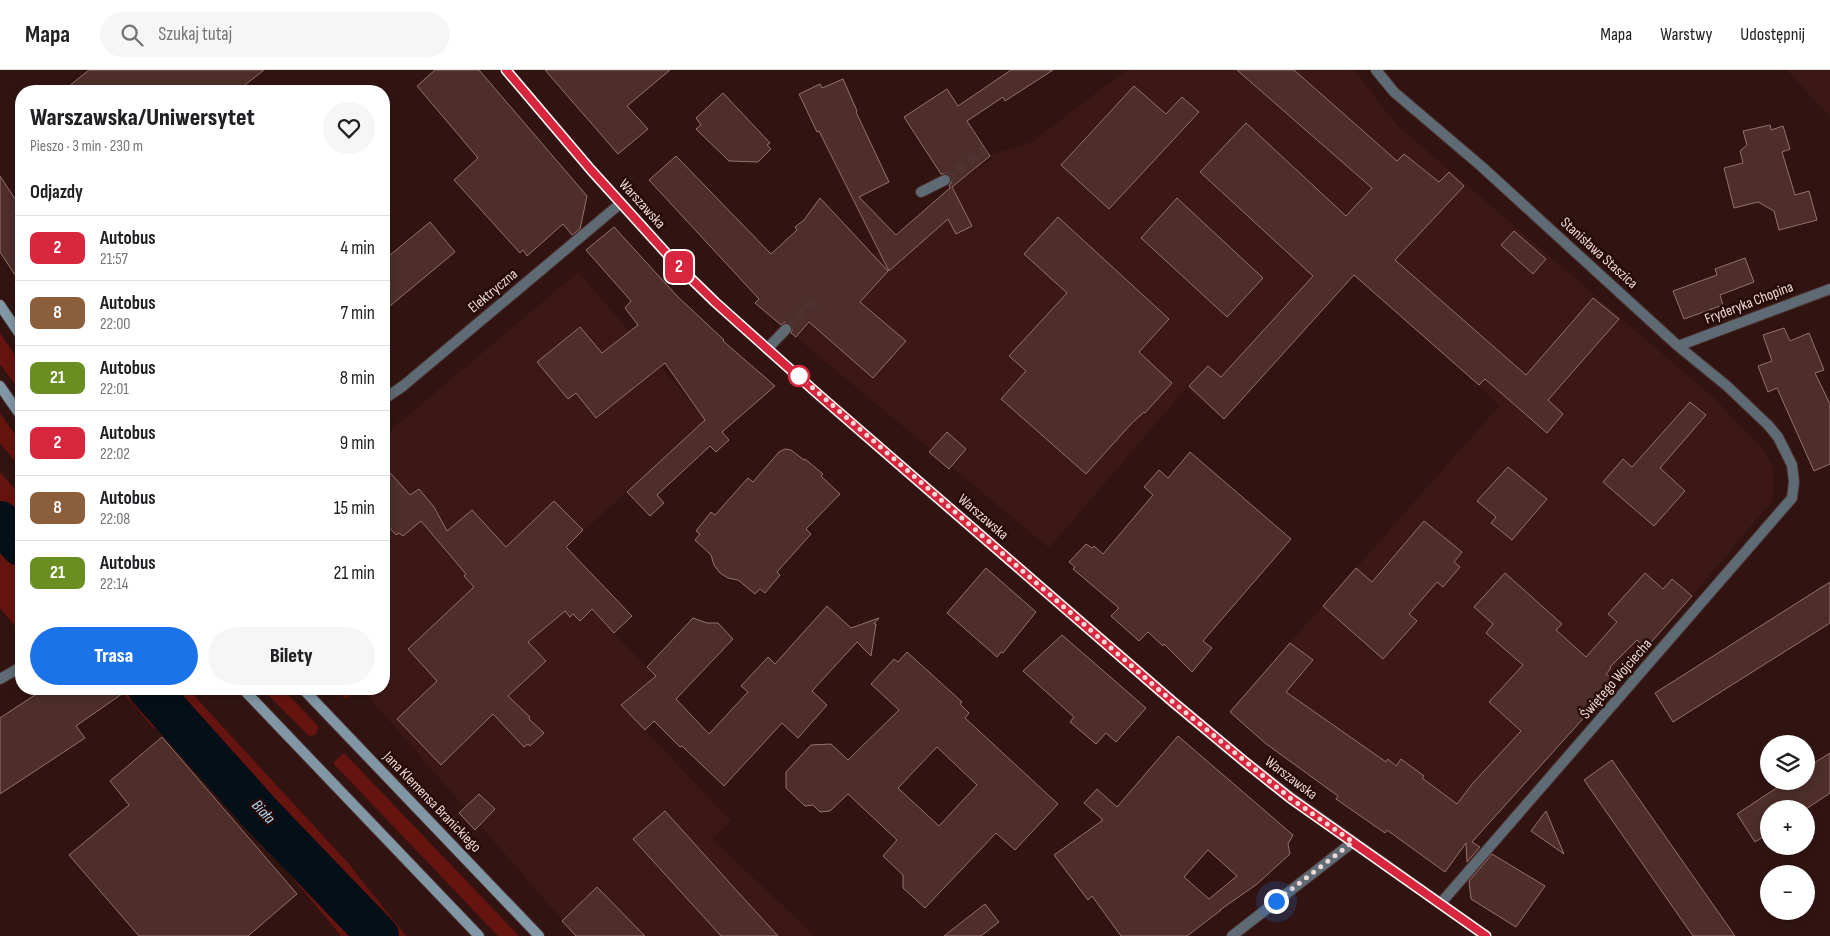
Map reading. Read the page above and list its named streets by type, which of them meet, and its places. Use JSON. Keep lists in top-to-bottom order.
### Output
{
  "streets": {
    "main road": ["Jana Klemensa Branickiego"],
    "street": [
      "Warszawska",
      "Stanisława Staszica",
      "Elektryczna",
      "Fryderyka Chopina",
      "Świętego Wojciecha"
    ]
  },
  "crossings": [
    ["Warszawska", "Elektryczna"],
    ["Warszawska", "Świętego Wojciecha"],
    ["Stanisława Staszica", "Fryderyka Chopina"],
    ["Stanisława Staszica", "Świętego Wojciecha"]
  ],
  "water": ["Biała"],
  "lines": ["bus line 2"],
  "page": {
    "header": "Mapa",
    "search": "Szukaj tutaj",
    "nav": ["Mapa", "Warstwy", "Udostępnij"],
    "on_map": "2",
    "heading": [
      ["Warszawska/Uniwersytet", "Pieszo · 3 min · 230 m"],
      "Odjazdy"
    ],
    "list": [
      {
        "mark": "2",
        "name": "Autobus",
        "note": "21:57",
        "value": "4 min"
      },
      {
        "mark": "8",
        "name": "Autobus",
        "note": "22:00",
        "value": "7 min"
      },
      {
        "mark": "21",
        "name": "Autobus",
        "note": "22:01",
        "value": "8 min"
      },
      {
        "mark": "2",
        "name": "Autobus",
        "note": "22:02",
        "value": "9 min"
      },
      {
        "mark": "8",
        "name": "Autobus",
        "note": "22:08",
        "value": "15 min"
      },
      {
        "mark": "21",
        "name": "Autobus",
        "note": "22:14",
        "value": "21 min"
      }
    ],
    "buttons": ["Trasa", "Bilety"],
    "map_buttons": ["+", "−"]
  }
}
